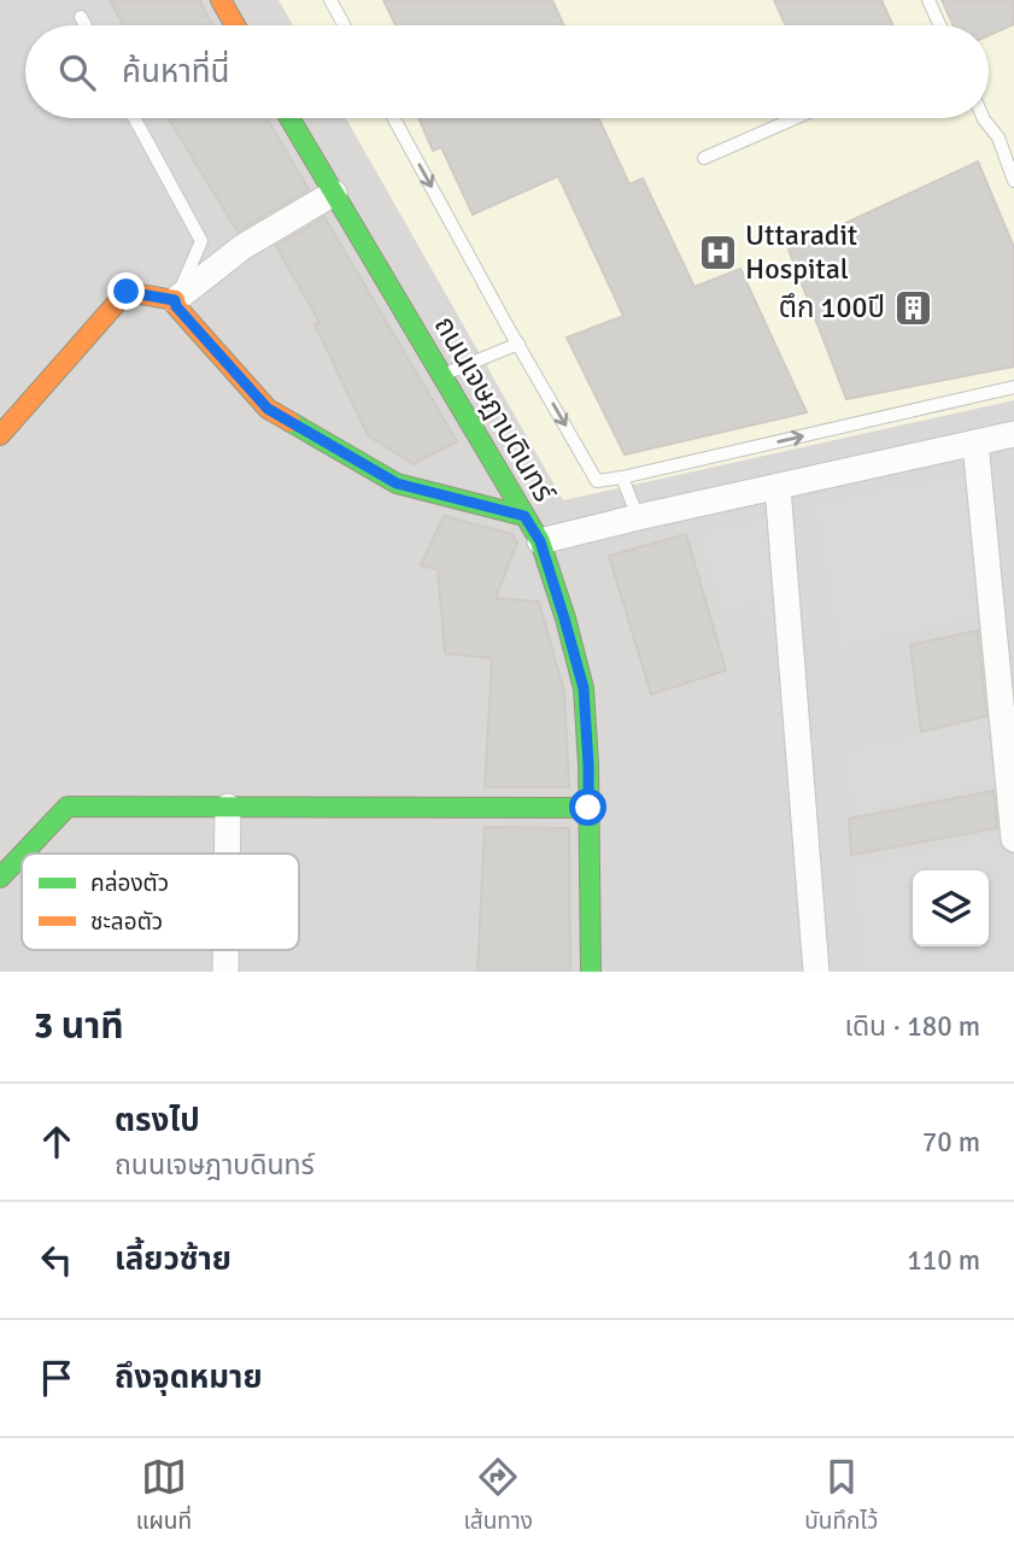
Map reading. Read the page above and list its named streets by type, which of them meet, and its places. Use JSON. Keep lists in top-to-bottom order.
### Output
{
  "streets": {
    "street": ["ถนนเจษฎาบดินทร์"]
  },
  "places": {
    "hospital": ["Uttaradit Hospital"],
    "building": ["ตึก 100ปี"]
  },
  "legend": ["คล่องตัว", "ชะลอตัว"],
  "page": {
    "search": "ค้นหาที่นี่",
    "heading": ["3 นาที", "เดิน · 180 m"],
    "list": [
      ["ตรงไป", "ถนนเจษฎาบดินทร์", "70 m"],
      ["เลี้ยวซ้าย", "110 m"],
      "ถึงจุดหมาย"
    ],
    "nav": ["แผนที่", "เส้นทาง", "บันทึกไว้"]
  }
}
